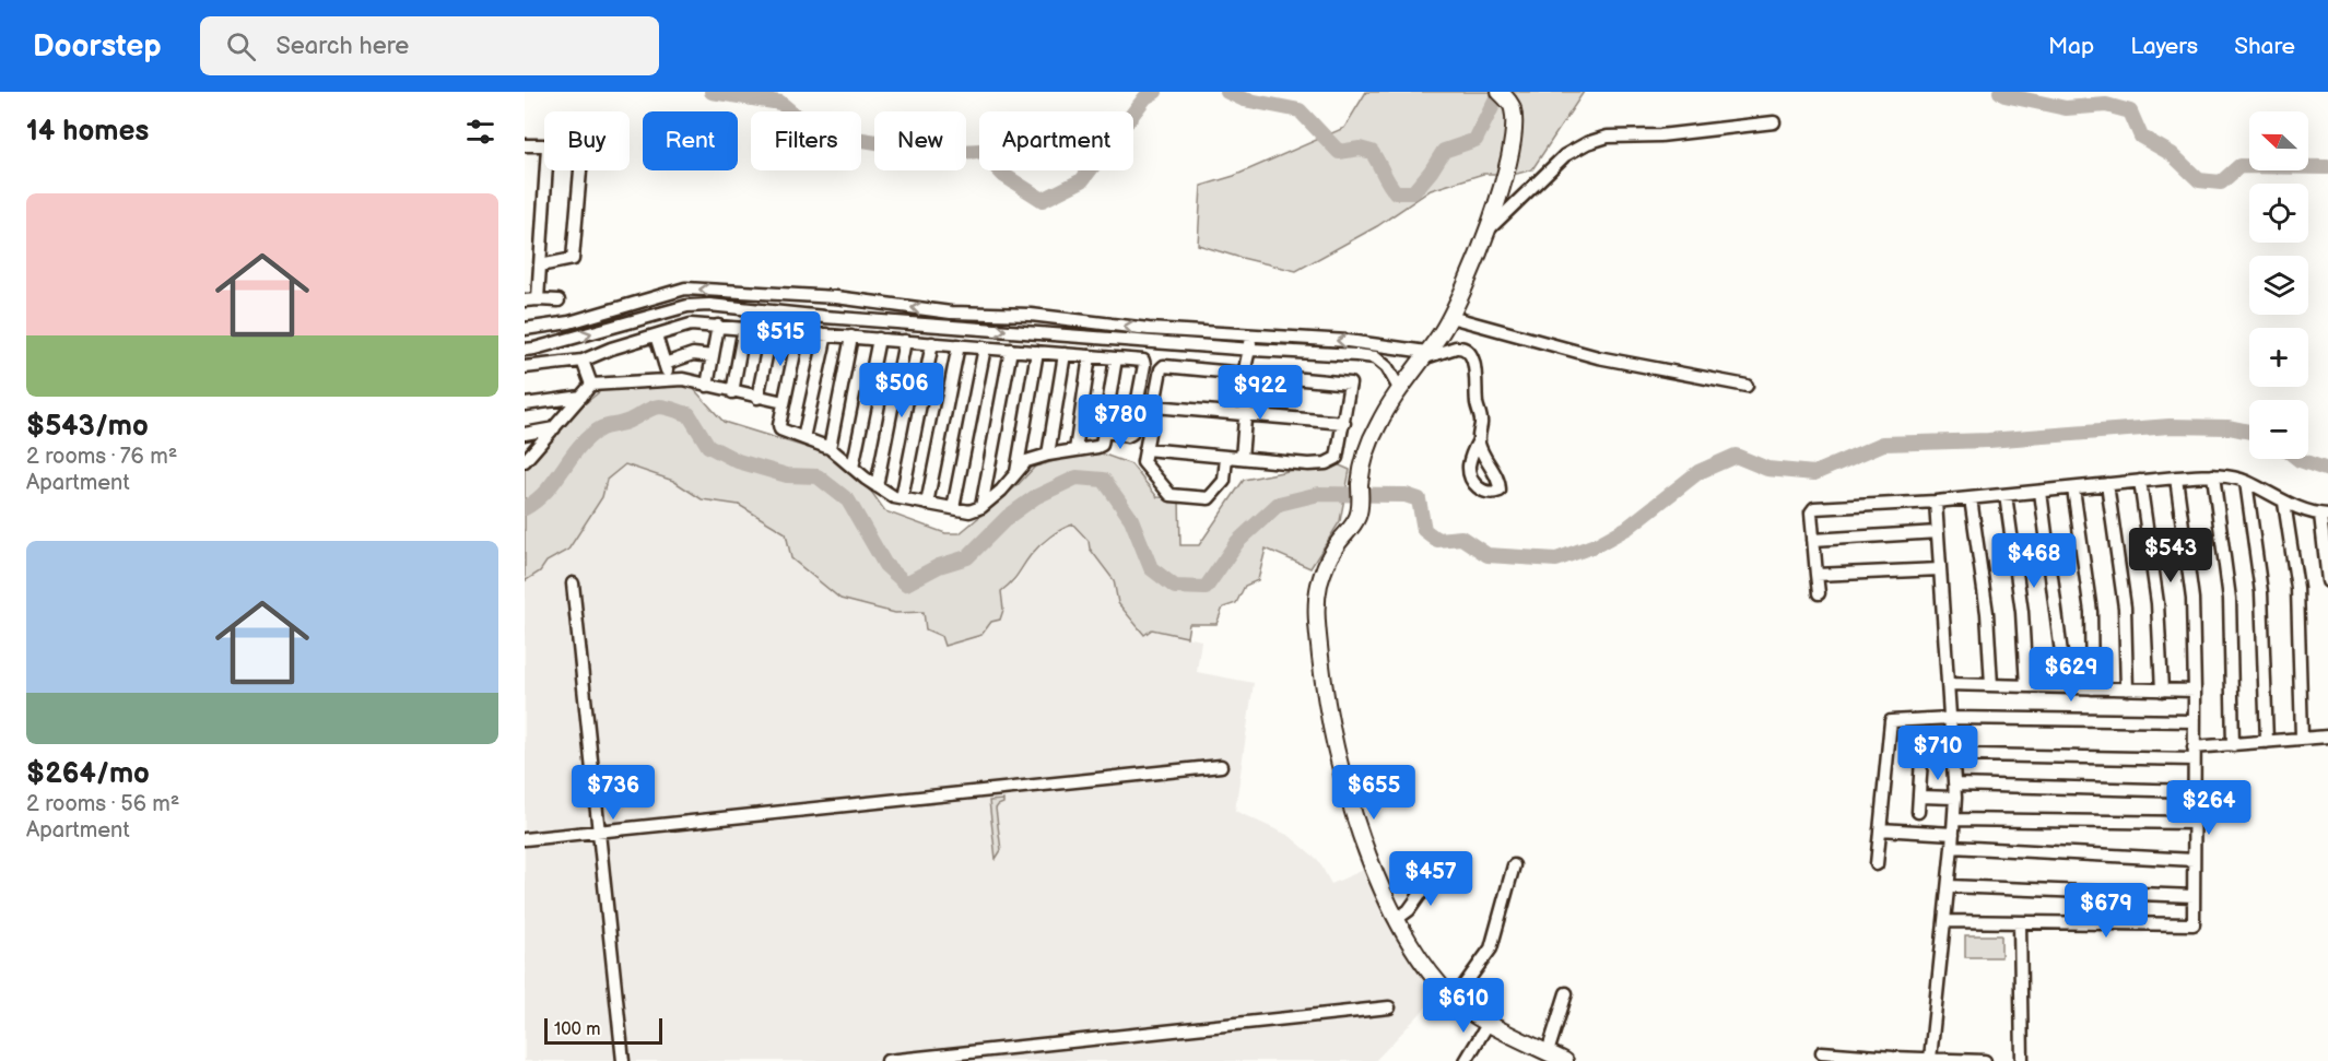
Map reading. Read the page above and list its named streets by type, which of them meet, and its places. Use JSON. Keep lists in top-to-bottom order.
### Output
{
  "scale_bar": "100 m",
  "north": "left",
  "page": {
    "header": "Doorstep",
    "search": "Search here",
    "nav": ["Map", "Layers", "Share"],
    "heading": "14 homes",
    "map_buttons": ["+", "−"],
    "chip": [
      "Buy",
      "Rent",
      "Filters",
      "New",
      "Apartment"
    ],
    "list": [
      {
        "name": "$543/mo",
        "note": "2 rooms · 76 m² · Apartment"
      },
      {
        "name": "$264/mo",
        "note": "2 rooms · 56 m² · Apartment"
      }
    ],
    "price": [
      "$515",
      "$506",
      "$922",
      "$780",
      "$543",
      "$468",
      "$629",
      "$710",
      "$736",
      "$655",
      "$264",
      "$457",
      "$679",
      "$610"
    ],
    "scale": "100 m"
  }
}
